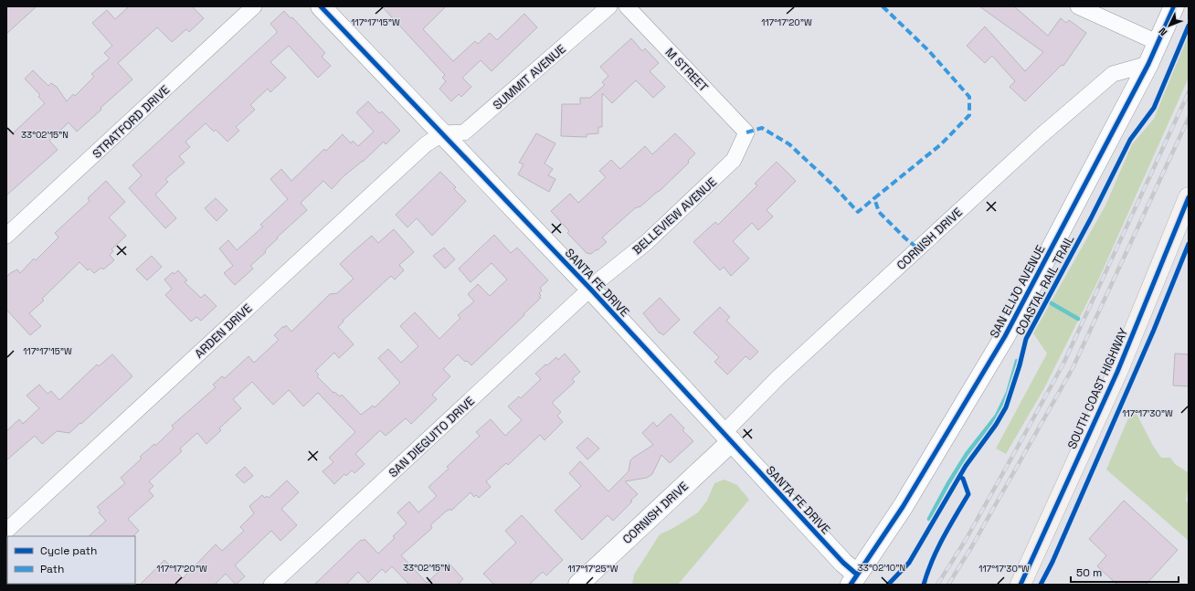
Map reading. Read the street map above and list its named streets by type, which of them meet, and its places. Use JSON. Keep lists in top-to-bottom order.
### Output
{
  "streets": {
    "main road": [
      "CORNISH DRIVE",
      "SANTA FE DRIVE",
      "SAN ELIJO AVENUE",
      "SOUTH COAST HIGHWAY"
    ],
    "street": [
      "M STREET",
      "SUMMIT AVENUE",
      "STRATFORD DRIVE",
      "BELLEVIEW AVENUE",
      "ARDEN DRIVE",
      "SAN DIEGUITO DRIVE"
    ],
    "cycle path": ["COASTAL RAIL TRAIL"]
  },
  "crossings": [
    ["M STREET", "BELLEVIEW AVENUE"],
    ["SUMMIT AVENUE", "SANTA FE DRIVE"],
    ["SUMMIT AVENUE", "ARDEN DRIVE"],
    ["BELLEVIEW AVENUE", "SANTA FE DRIVE"],
    ["BELLEVIEW AVENUE", "SAN DIEGUITO DRIVE"],
    ["CORNISH DRIVE", "SANTA FE DRIVE"],
    ["CORNISH DRIVE", "SAN ELIJO AVENUE"],
    ["SANTA FE DRIVE", "SAN ELIJO AVENUE"],
    ["SANTA FE DRIVE", "ARDEN DRIVE"],
    ["SANTA FE DRIVE", "SAN DIEGUITO DRIVE"]
  ],
  "legend": ["Cycle path", "Path"],
  "scale_bar": "50 m",
  "north": "bottom left",
  "coordinates": [
    "117°17'15\"W",
    "117°17'20\"W",
    "33°02'15\"N",
    "117°17'30\"W",
    "33°02'10\"N",
    "117°17'25\"W"
  ]
}
